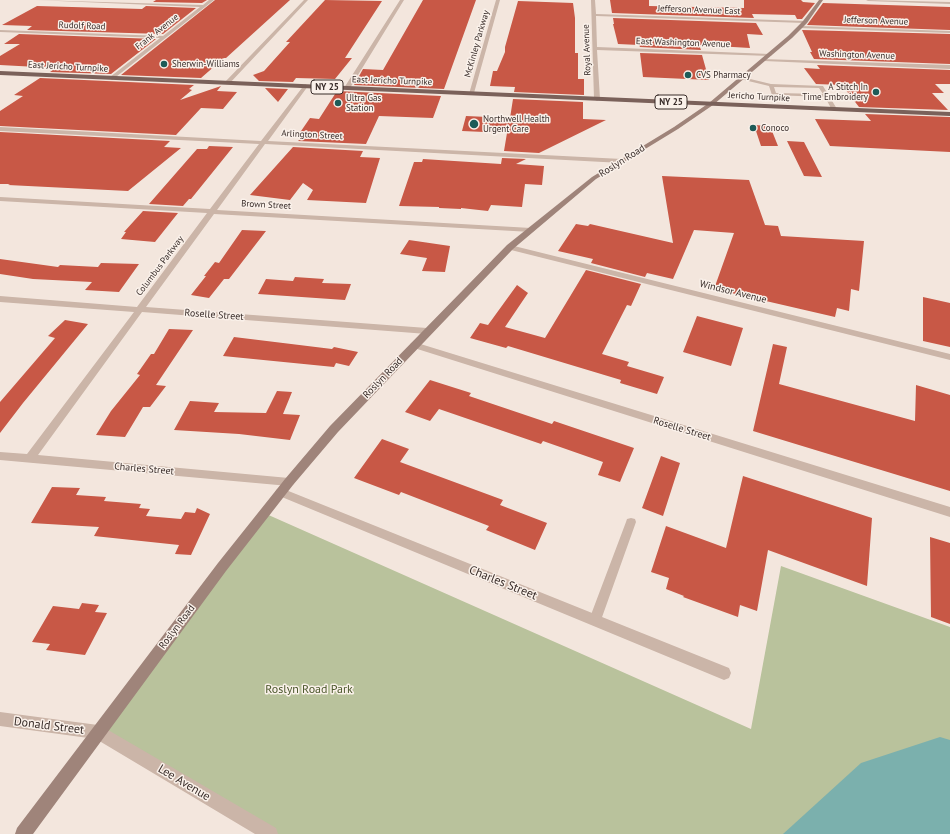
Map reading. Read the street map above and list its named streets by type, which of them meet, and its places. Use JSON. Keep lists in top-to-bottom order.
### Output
{
  "streets": {
    "main road": [
      "East Jericho Turnpike",
      "NY 25",
      "Jericho Turnpike",
      "Roslyn Road"
    ],
    "street": [
      "Jefferson Avenue East",
      "Jefferson Avenue",
      "Rudolf Road",
      "Frank Avenue",
      "East Washington Avenue",
      "McKinley Parkway",
      "Royal Avenue",
      "Washington Avenue",
      "Arlington Street",
      "Brown Street",
      "Columbus Parkway",
      "Windsor Avenue",
      "Roselle Street",
      "Charles Street",
      "Donald Street",
      "Lee Avenue"
    ]
  },
  "crossings": [
    ["Jefferson Avenue East", "Royal Avenue"],
    ["Jefferson Avenue East", "Roslyn Road"],
    ["Jefferson Avenue", "Roslyn Road"],
    ["Rudolf Road", "Frank Avenue"],
    ["Frank Avenue", "East Jericho Turnpike"],
    ["East Washington Avenue", "Royal Avenue"],
    ["East Washington Avenue", "Roslyn Road"],
    ["McKinley Parkway", "East Jericho Turnpike"],
    ["Royal Avenue", "East Jericho Turnpike"],
    ["Washington Avenue", "Roslyn Road"],
    ["East Jericho Turnpike", "Jericho Turnpike"],
    ["East Jericho Turnpike", "Roslyn Road"],
    ["East Jericho Turnpike", "Columbus Parkway"],
    ["Jericho Turnpike", "Roslyn Road"],
    ["Arlington Street", "Roslyn Road"],
    ["Arlington Street", "Columbus Parkway"],
    ["Roslyn Road", "Brown Street"],
    ["Roslyn Road", "Windsor Avenue"],
    ["Roslyn Road", "Roselle Street"],
    ["Roslyn Road", "Charles Street"],
    ["Roslyn Road", "Donald Street"],
    ["Roslyn Road", "Lee Avenue"],
    ["Brown Street", "Columbus Parkway"],
    ["Columbus Parkway", "Roselle Street"],
    ["Columbus Parkway", "Charles Street"],
    ["Donald Street", "Lee Avenue"]
  ],
  "parks": ["Roslyn Road Park"],
  "places": [
    "Sherwin-Williams",
    "CVS Pharmacy",
    "A Stitch In Time Embroidery",
    "Ultra Gas Station",
    "Northwell Health Urgent Care",
    "Conoco"
  ]
}
